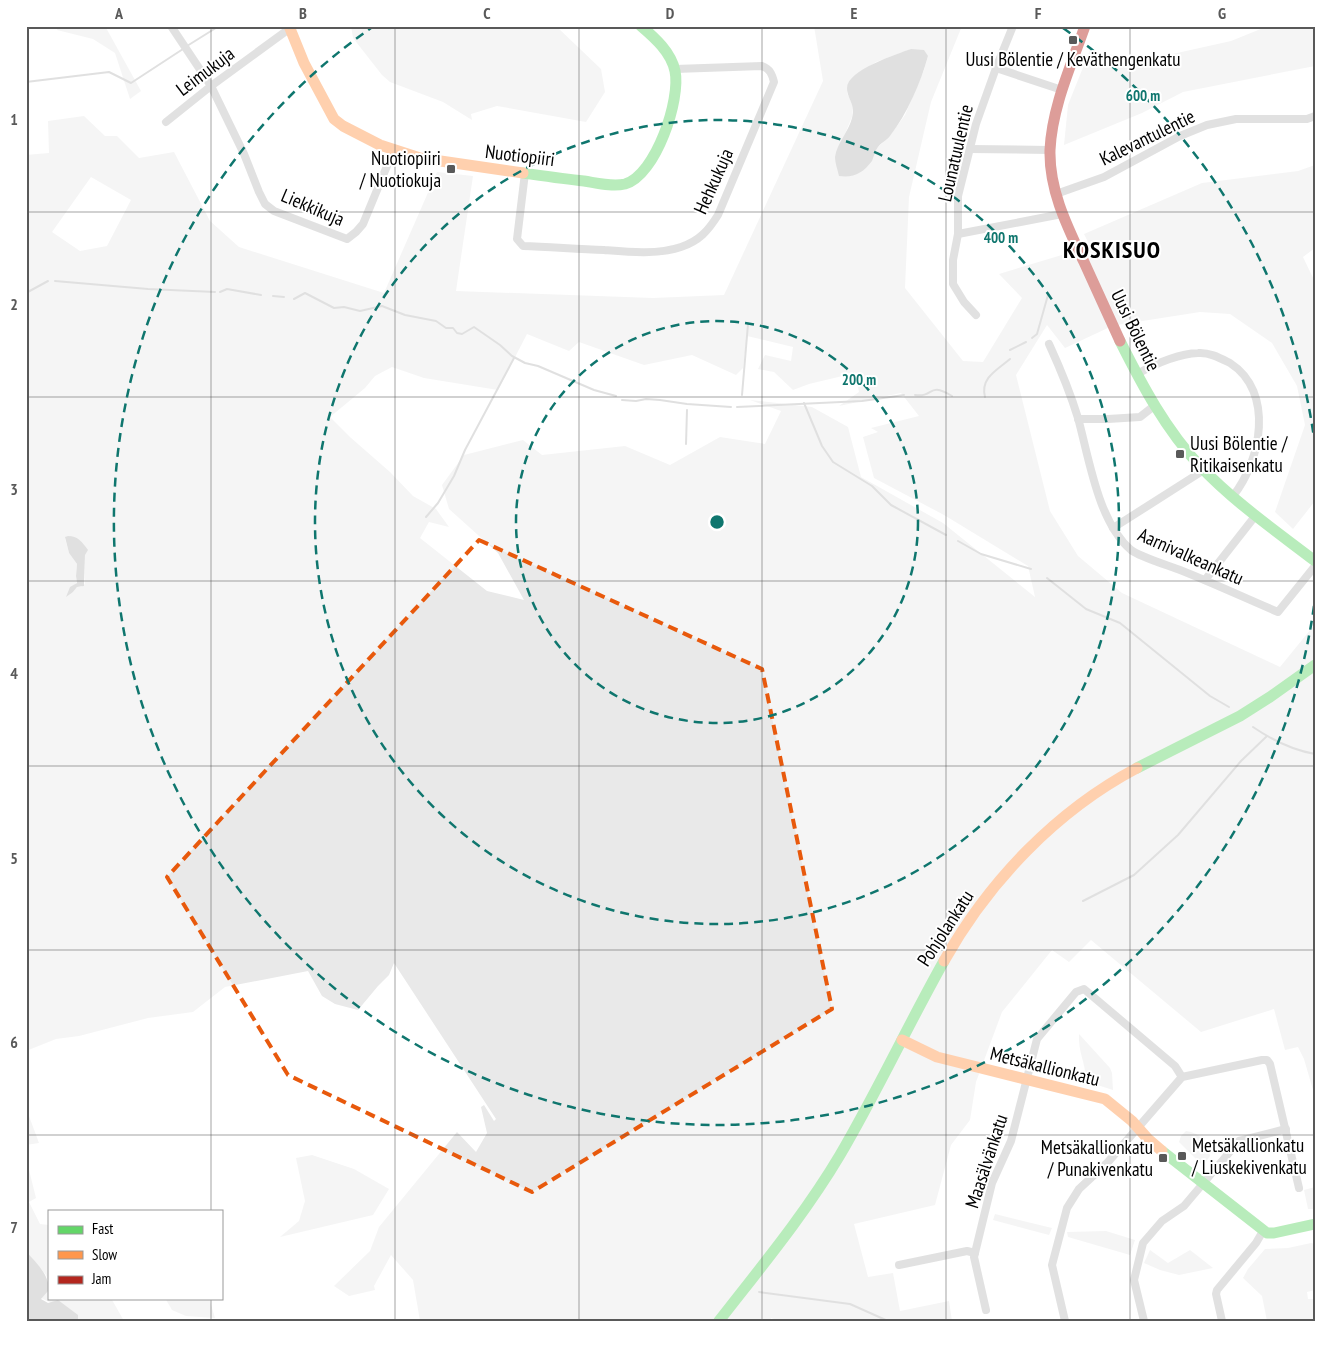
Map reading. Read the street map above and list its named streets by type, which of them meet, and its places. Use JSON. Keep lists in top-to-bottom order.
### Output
{
  "streets": {
    "street": [
      "Leimukuja",
      "Kalevantulentie",
      "Lounatuulentie",
      "Nuotiopiiri",
      "Hehkukuja",
      "Liekkikuja",
      "Uusi Bölentie",
      "Aarnivalkeankatu",
      "Pohjolankatu",
      "Metsäkallionkatu",
      "Maasälvänkatu"
    ]
  },
  "crossings": [
    ["Leimukuja", "Nuotiopiiri"],
    ["Leimukuja", "Liekkikuja"],
    ["Kalevantulentie", "Uusi Bölentie"],
    ["Nuotiopiiri", "Hehkukuja"],
    ["Nuotiopiiri", "Liekkikuja"],
    ["Pohjolankatu", "Metsäkallionkatu"],
    ["Metsäkallionkatu", "Maasälvänkatu"]
  ],
  "districts": ["KOSKISUO"],
  "places": {
    "transit": [
      "Uusi Bölentie / Keväthengenkatu",
      "Nuotiopiiri / Nuotiokuja",
      "Uusi Bölentie / Ritikaisenkatu",
      "Metsäkallionkatu / Liuskekivenkatu",
      "Metsäkallionkatu / Punakivenkatu"
    ]
  },
  "legend": ["Fast", "Slow", "Jam"],
  "grid": {
    "columns": [
      "A",
      "B",
      "C",
      "D",
      "E",
      "F",
      "G"
    ],
    "rows": [
      "1",
      "2",
      "3",
      "4",
      "5",
      "6",
      "7"
    ]
  },
  "rings": ["600 m", "400 m", "200 m"]
}
